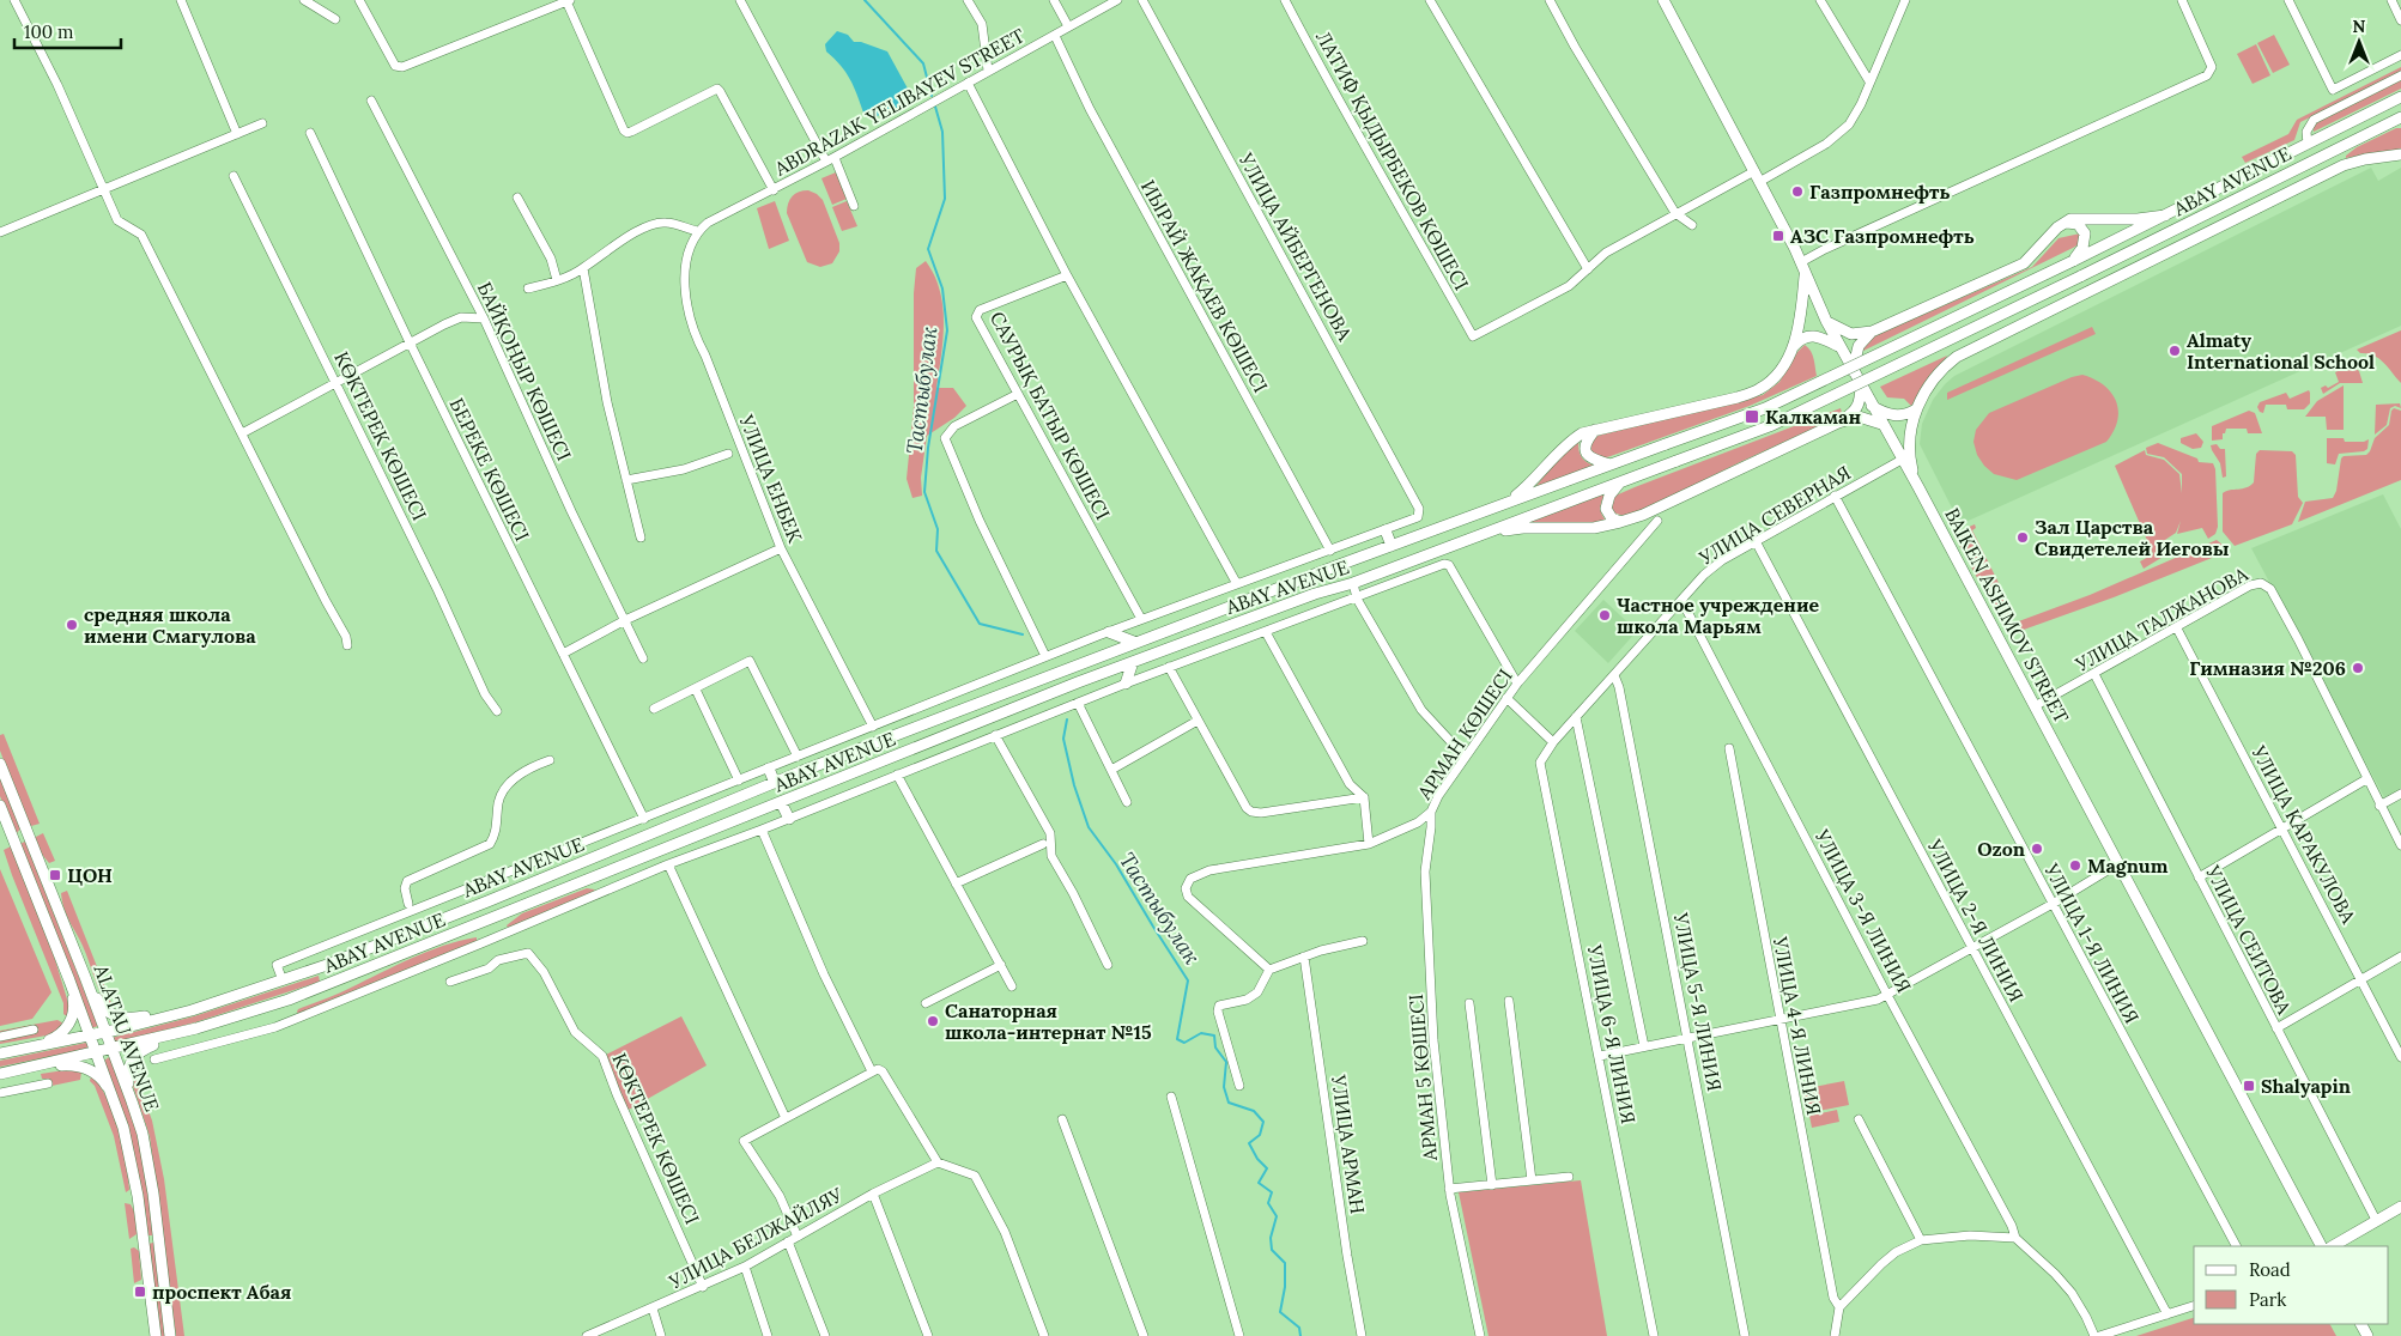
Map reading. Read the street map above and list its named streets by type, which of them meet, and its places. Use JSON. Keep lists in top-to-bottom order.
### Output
{
  "streets": {
    "main road": ["ABAY AVENUE", "BAIKEN ASHIMOV STREET", "ALATAU AVENUE"],
    "street": [
      "ABDRAZAK YELIBAYEV STREET",
      "ЛАТИФ ҚЫДЫРБЕКОВ КӨШЕСІ",
      "УЛИЦА АЙБЕРГЕНОВА",
      "ИЫРАЙ ЖАҚАЕВ КӨШЕСІ",
      "БАЙҚОҢЫР КӨШЕСІ",
      "САУРЫҚ БАТЫР КӨШЕСІ",
      "КӨКТЕРЕК КӨШЕСІ",
      "БЕРЕКЕ КӨШЕСІ",
      "УЛИЦА ЕНБЕК",
      "УЛИЦА СЕВЕРНАЯ",
      "УЛИЦА ТАЛЖАНОВА",
      "АРМАН КӨШЕСІ",
      "УЛИЦА КАРАКУЛОВА",
      "УЛИЦА 3-Я ЛИНИЯ",
      "УЛИЦА 2-Я ЛИНИЯ",
      "УЛИЦА СЕИТОВА",
      "УЛИЦА 1-Я ЛИНИЯ",
      "УЛИЦА 5-Я ЛИНИЯ",
      "УЛИЦА 4-Я ЛИНИЯ",
      "УЛИЦА 6-Я ЛИНИЯ",
      "АРМАН 5 КӨШЕСІ",
      "УЛИЦА АРМАН",
      "УЛИЦА БЕЛЖАЙЛЯУ"
    ]
  },
  "crossings": [
    ["ABDRAZAK YELIBAYEV STREET", "ИЫРАЙ ЖАҚАЕВ КӨШЕСІ"],
    ["ABDRAZAK YELIBAYEV STREET", "УЛИЦА ЕНБЕК"],
    ["ABAY AVENUE", "ALATAU AVENUE"],
    ["КӨКТЕРЕК КӨШЕСІ", "УЛИЦА БЕЛЖАЙЛЯУ"],
    ["УЛИЦА СЕВЕРНАЯ", "BAIKEN ASHIMOV STREET"],
    ["УЛИЦА СЕВЕРНАЯ", "УЛИЦА 3-Я ЛИНИЯ"],
    ["УЛИЦА СЕВЕРНАЯ", "УЛИЦА 2-Я ЛИНИЯ"],
    ["УЛИЦА СЕВЕРНАЯ", "УЛИЦА 1-Я ЛИНИЯ"],
    ["УЛИЦА СЕВЕРНАЯ", "УЛИЦА 5-Я ЛИНИЯ"],
    ["УЛИЦА СЕВЕРНАЯ", "УЛИЦА 6-Я ЛИНИЯ"],
    ["BAIKEN ASHIMOV STREET", "УЛИЦА ТАЛЖАНОВА"],
    ["УЛИЦА ТАЛЖАНОВА", "УЛИЦА КАРАКУЛОВА"],
    ["УЛИЦА ТАЛЖАНОВА", "УЛИЦА СЕИТОВА"],
    ["АРМАН КӨШЕСІ", "АРМАН 5 КӨШЕСІ"]
  ],
  "water": ["Тастыбулак"],
  "places": {
    "other": [
      "Газпромнефть",
      "Almaty International School",
      "Зал Царства Свидетелей Иеговы",
      "Частное учреждение школа Марьям",
      "средняя школа имени Смагулова",
      "Гимназия №206",
      "Ozon",
      "Magnum",
      "Санаторная школа-интернат №15"
    ],
    "transit": [
      "АЗС Газпромнефть",
      "Калкаман",
      "ЦОН",
      "Shalyapin",
      "проспект Абая"
    ]
  },
  "legend": ["Road", "Park"],
  "scale_bar": "100 m",
  "north": "top"
}
